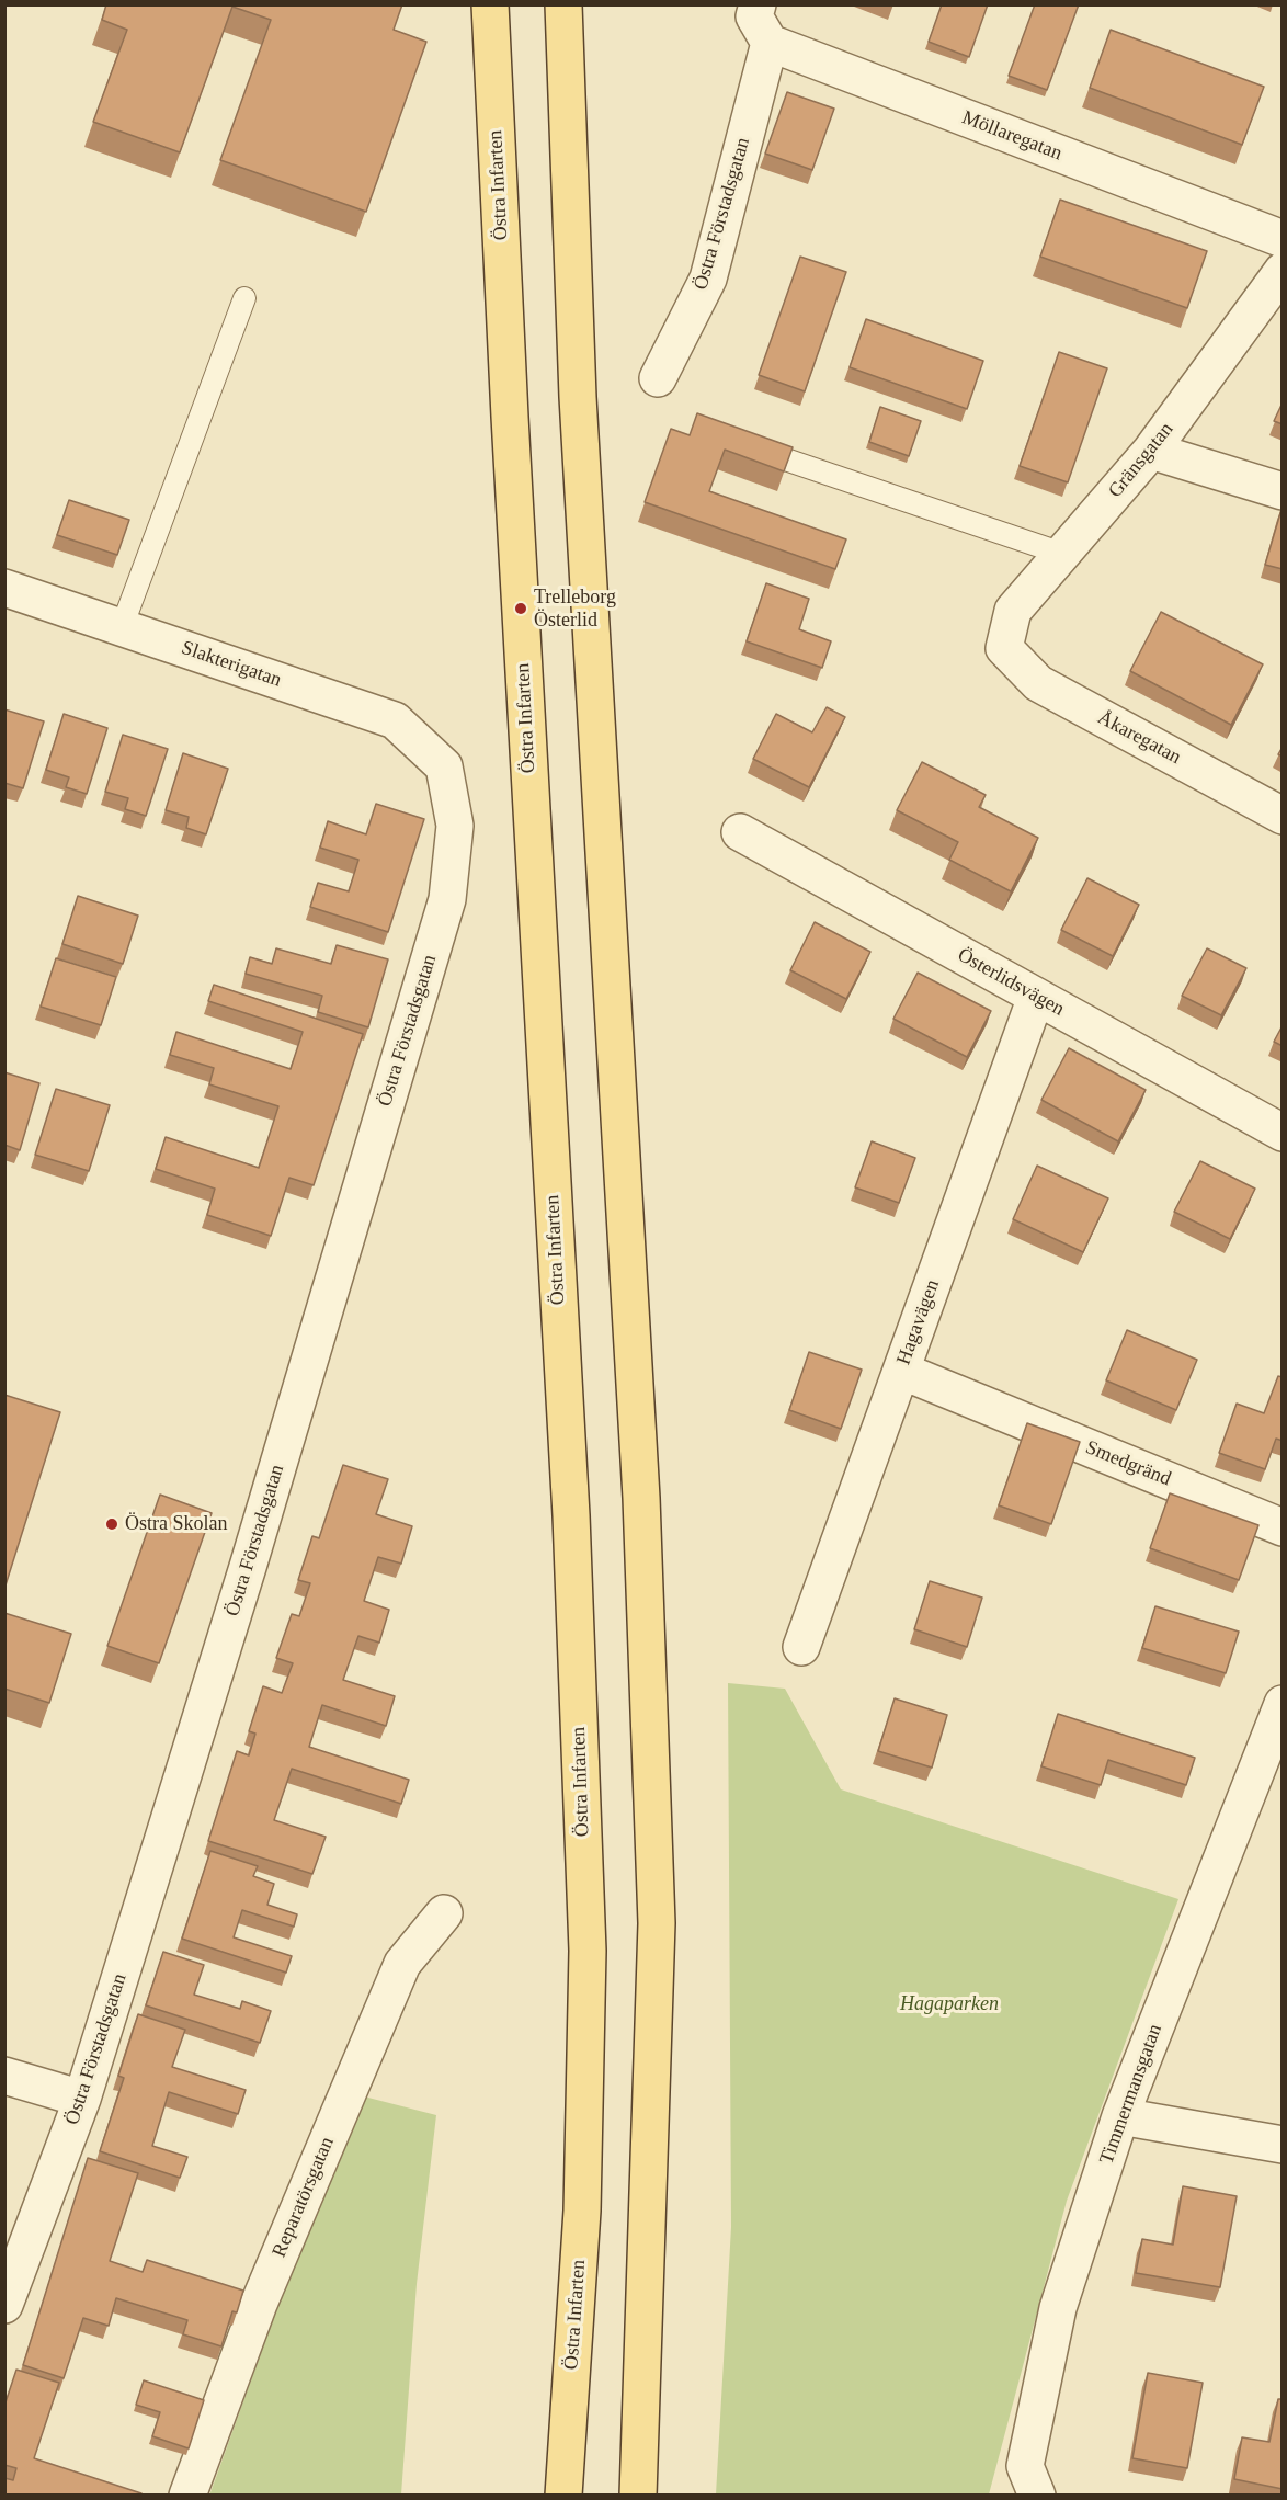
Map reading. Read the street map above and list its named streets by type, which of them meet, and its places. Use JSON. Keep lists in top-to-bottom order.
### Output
{
  "streets": {
    "main road": ["Östra Infarten"],
    "street": [
      "Möllaregatan",
      "Östra Förstadsgatan",
      "Gränsgatan",
      "Slakterigatan",
      "Åkaregatan",
      "Österlidsvägen",
      "Hagavägen",
      "Smedgränd",
      "Timmermansgatan",
      "Reparatörsgatan"
    ]
  },
  "crossings": [
    ["Möllaregatan", "Östra Förstadsgatan"],
    ["Östra Förstadsgatan", "Slakterigatan"],
    ["Gränsgatan", "Åkaregatan"],
    ["Österlidsvägen", "Hagavägen"],
    ["Hagavägen", "Smedgränd"]
  ],
  "parks": ["Hagaparken"],
  "places": ["Trelleborg Österlid", "Östra Skolan"]
}
